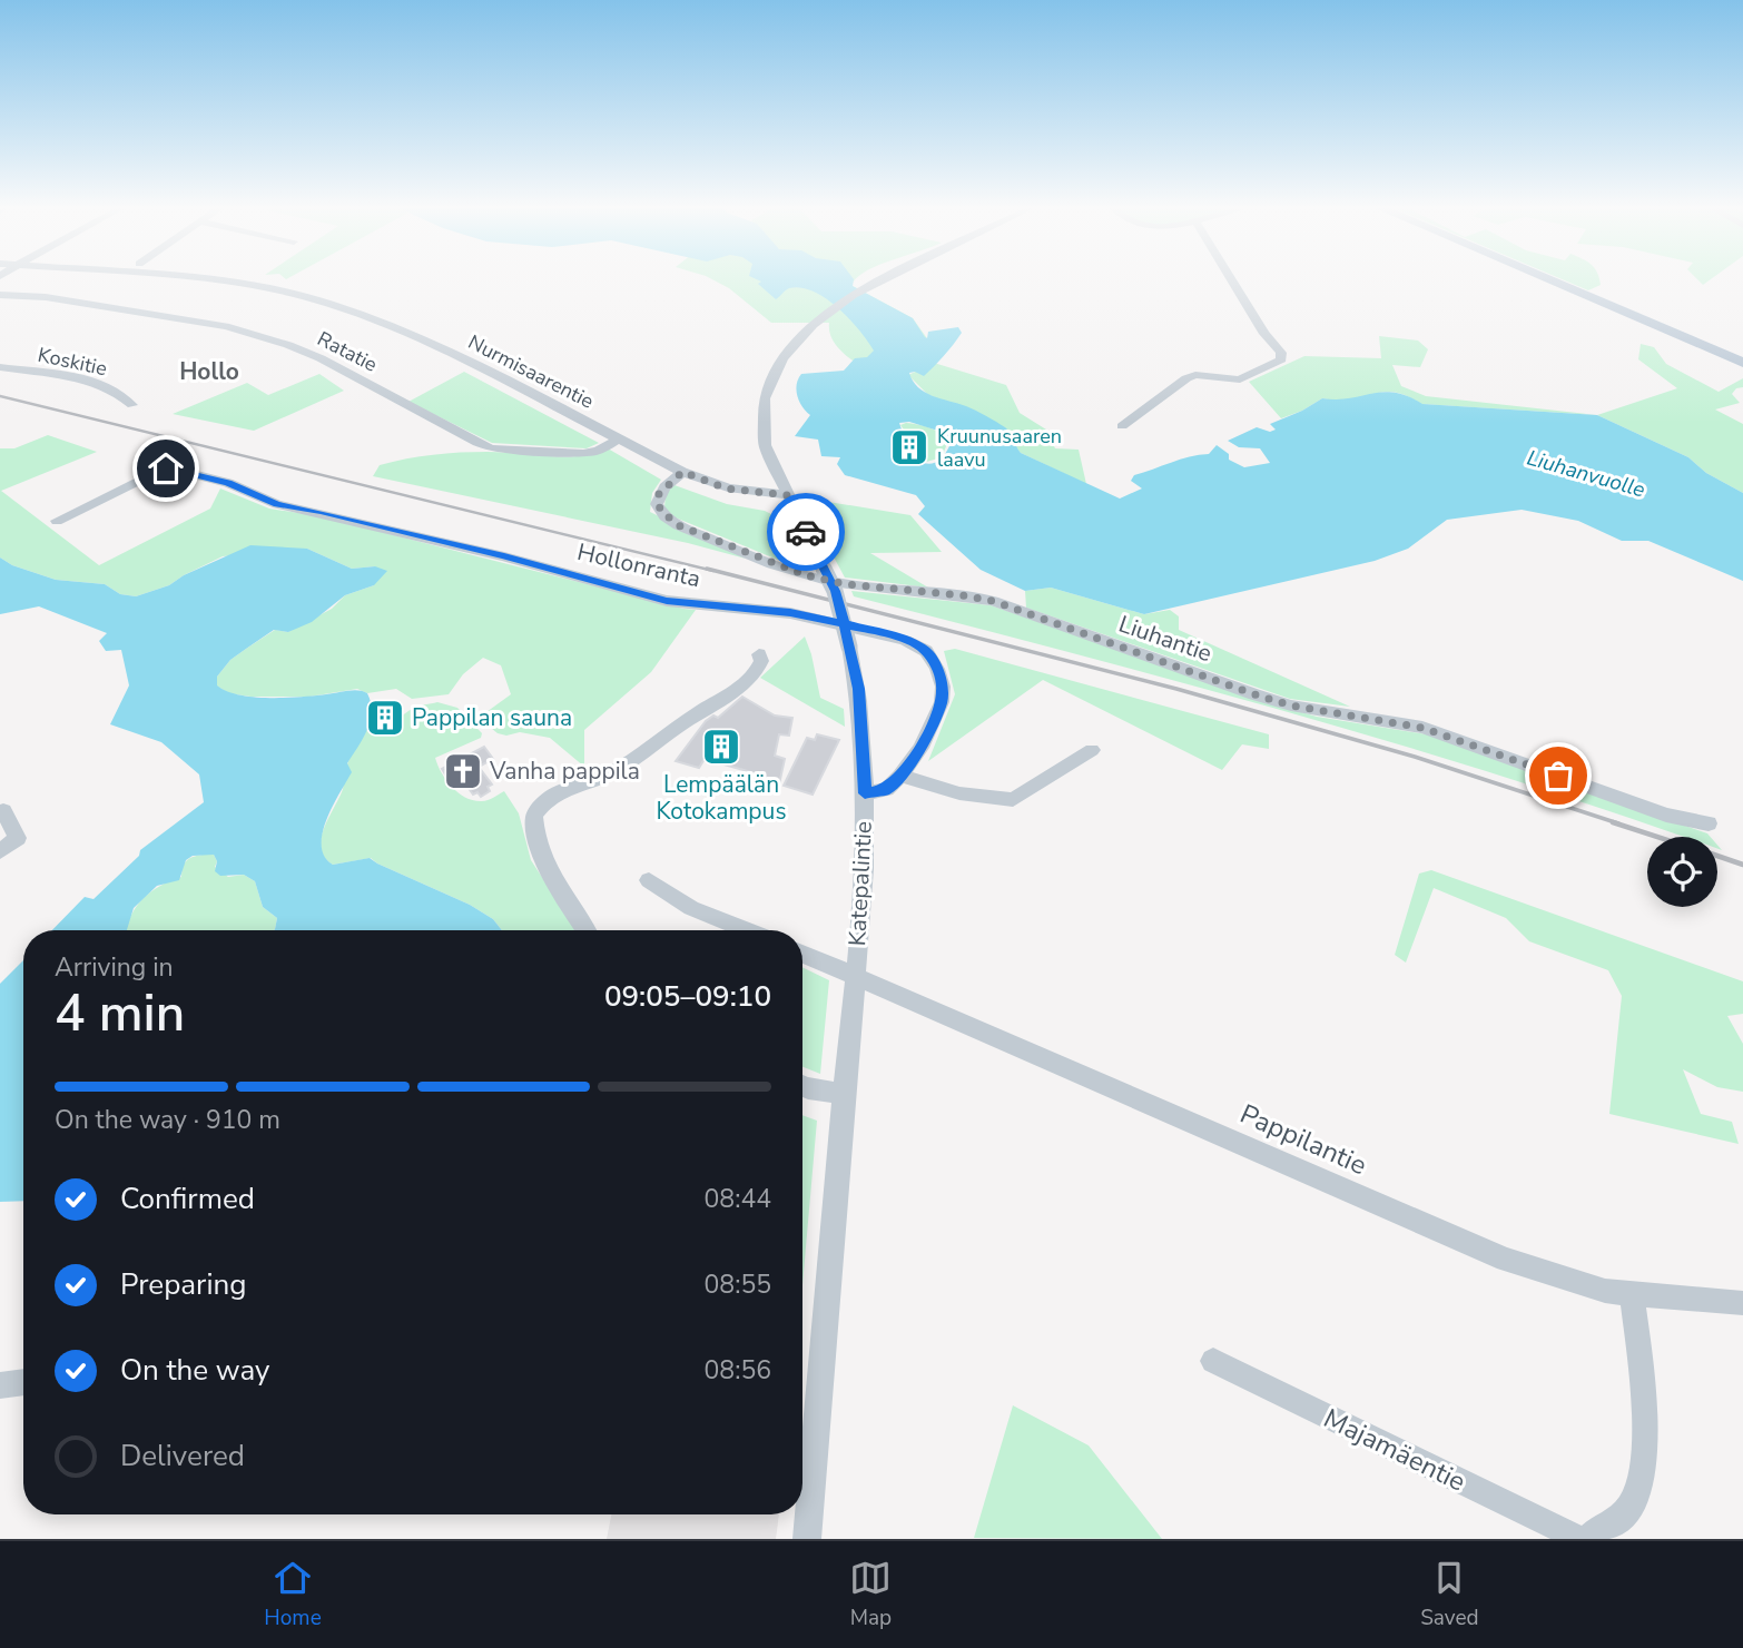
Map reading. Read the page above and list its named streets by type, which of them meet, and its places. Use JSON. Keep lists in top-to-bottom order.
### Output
{
  "streets": {
    "street": [
      "Ratatie",
      "Koskitie",
      "Nurmisaarentie",
      "Hollonranta",
      "Liuhantie",
      "Katepalintie",
      "Pappilantie",
      "Majamäentie"
    ]
  },
  "crossings": [
    ["Ratatie", "Nurmisaarentie"],
    ["Nurmisaarentie", "Liuhantie"],
    ["Nurmisaarentie", "Katepalintie"],
    ["Katepalintie", "Pappilantie"]
  ],
  "districts": ["Hollo"],
  "water": ["Liuhanvuolle"],
  "places": {
    "building": ["Kruunusaaren laavu", "Pappilan sauna", "Lempäälän Kotokampus"],
    "church": ["Vanha pappila"]
  },
  "page": {
    "heading": ["4 min", "Arriving in", "09:05–09:10"],
    "bar": "On the way · 910 m",
    "list": [
      ["Confirmed", "08:44"],
      ["Preparing", "08:55"],
      ["On the way", "08:56"],
      "Delivered"
    ],
    "tabs": ["Home", "Map", "Saved"]
  }
}
